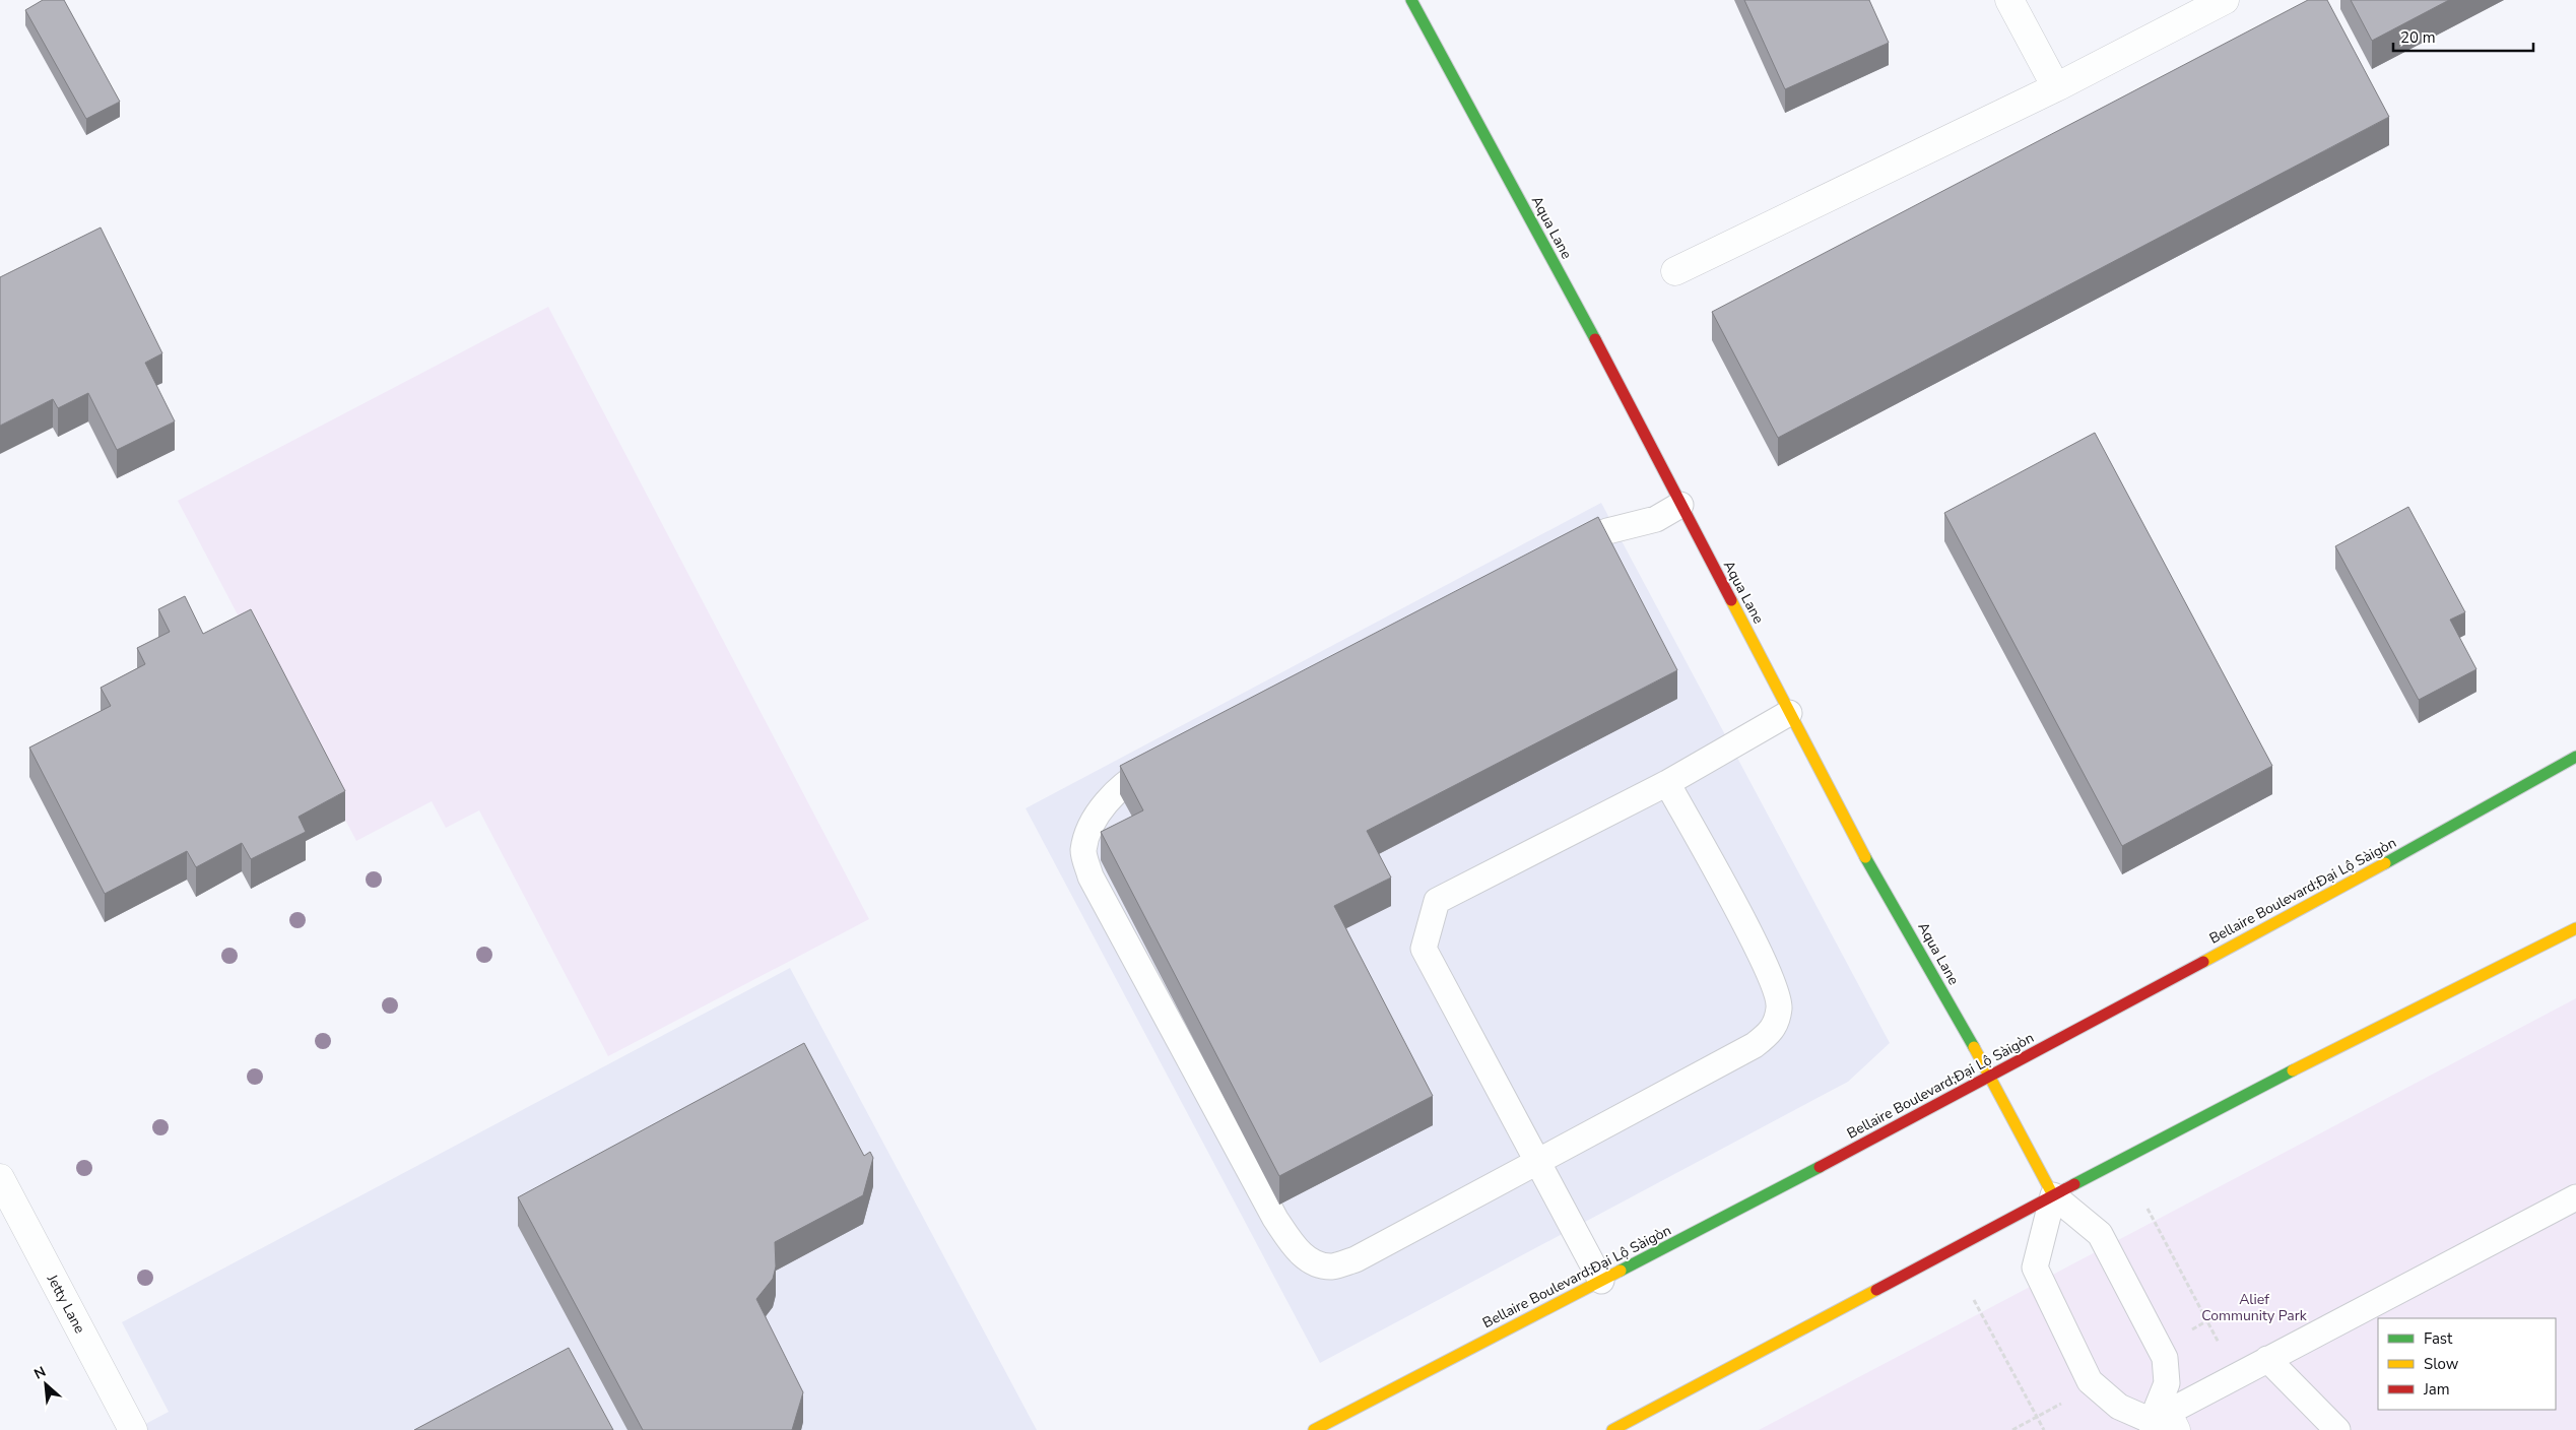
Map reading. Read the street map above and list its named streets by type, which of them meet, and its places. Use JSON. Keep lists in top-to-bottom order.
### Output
{
  "streets": {
    "main road": ["Aqua Lane", "Bellaire Boulevard;Đại Lộ Sàigòn"],
    "street": ["Jetty Lane"]
  },
  "crossings": [
    ["Aqua Lane", "Bellaire Boulevard;Đại Lộ Sàigòn"]
  ],
  "parks": ["Alief Community Park"],
  "legend": ["Fast", "Slow", "Jam"],
  "scale_bar": "20 m",
  "north": "top left"
}
